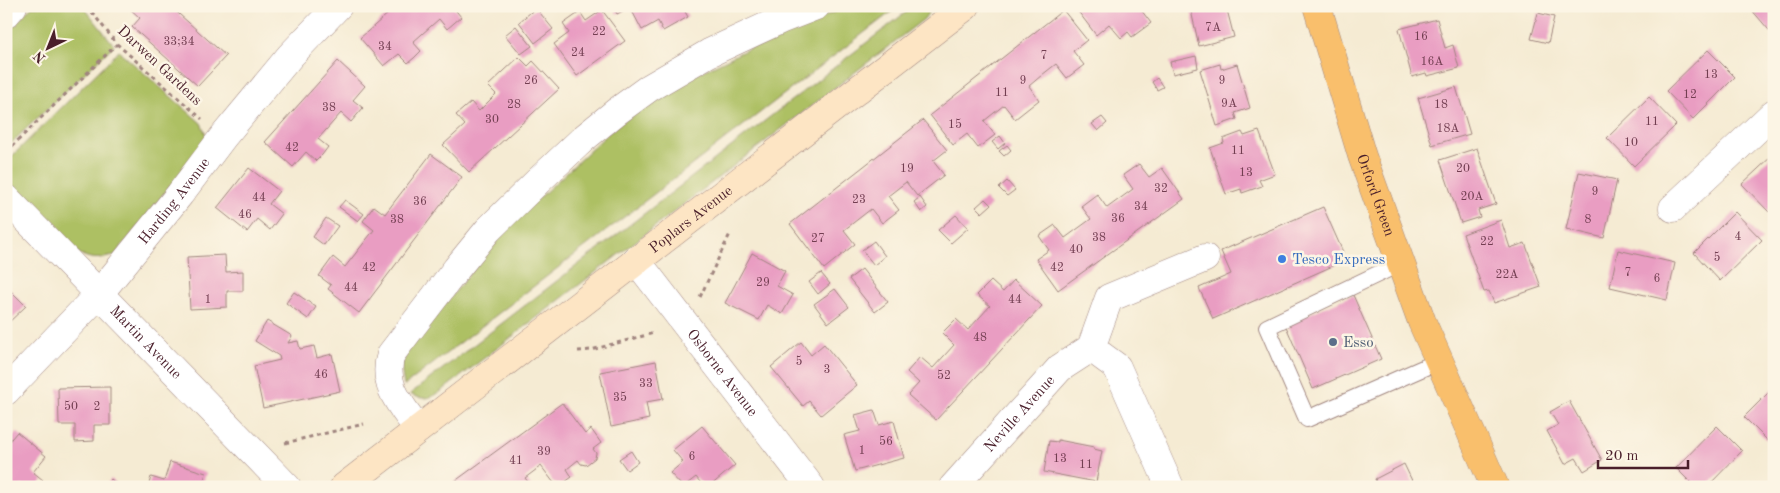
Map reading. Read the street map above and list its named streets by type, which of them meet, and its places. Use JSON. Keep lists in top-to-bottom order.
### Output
{
  "streets": {
    "main road": ["Orford Green"],
    "street": [
      "Harding Avenue",
      "Poplars Avenue",
      "Martin Avenue",
      "Osborne Avenue",
      "Neville Avenue"
    ],
    "path": ["Darwen Gardens"]
  },
  "crossings": [
    ["Darwen Gardens", "Harding Avenue"],
    ["Harding Avenue", "Martin Avenue"],
    ["Poplars Avenue", "Osborne Avenue"]
  ],
  "places": ["Tesco Express", "Esso"],
  "house_numbers": [
    "7A",
    "22",
    "16",
    "33;34",
    "34",
    "24",
    "7",
    "16A",
    "13",
    "26",
    "9",
    "9",
    "11",
    "12",
    "9A",
    "28",
    "18",
    "38",
    "30",
    "11",
    "15",
    "18A",
    "10",
    "42",
    "11",
    "19",
    "20",
    "13",
    "32",
    "9",
    "20A",
    "44",
    "23",
    "36",
    "34",
    "46",
    "36",
    "38",
    "8",
    "4",
    "38",
    "27",
    "22",
    "40",
    "5",
    "42",
    "42",
    "7",
    "22A",
    "6",
    "29",
    "44",
    "1",
    "44",
    "48",
    "5",
    "3",
    "46",
    "52",
    "33",
    "35",
    "50",
    "2",
    "56",
    "1",
    "39",
    "6",
    "13",
    "41",
    "11"
  ],
  "scale_bar": "20 m",
  "north": "bottom left"
}
